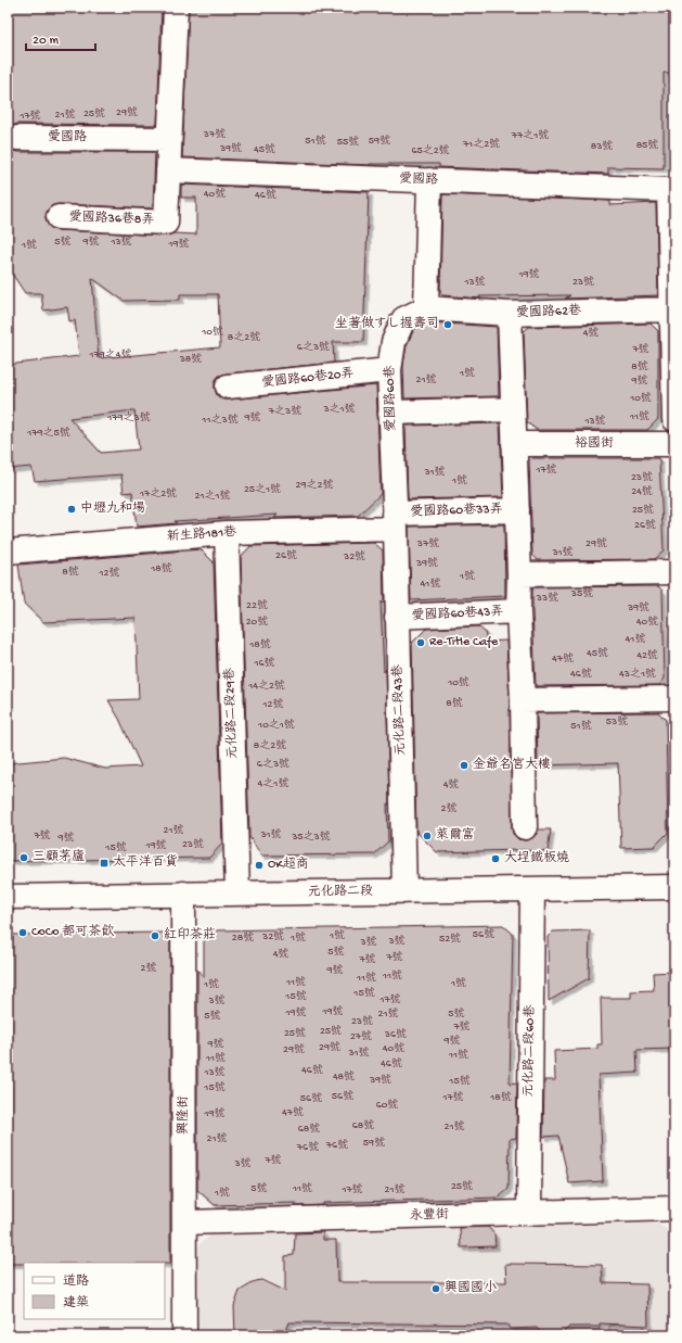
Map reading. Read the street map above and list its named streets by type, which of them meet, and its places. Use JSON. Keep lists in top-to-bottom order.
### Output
{
  "streets": {
    "street": [
      "愛國路",
      "愛國路36巷8弄",
      "愛國路62巷",
      "愛國路60巷20弄",
      "愛國路60巷",
      "裕國街",
      "愛國路60巷33弄",
      "新生路181巷",
      "愛國路60巷43弄",
      "元化路二段43巷",
      "元化路二段29巷",
      "元化路二段",
      "元化路二段60巷",
      "興隆街",
      "永豐街"
    ]
  },
  "crossings": [
    ["愛國路", "愛國路36巷8弄"],
    ["愛國路", "愛國路62巷"],
    ["愛國路62巷", "愛國路60巷"],
    ["愛國路60巷20弄", "愛國路60巷"],
    ["愛國路60巷", "愛國路60巷33弄"],
    ["愛國路60巷", "新生路181巷"],
    ["愛國路60巷", "元化路二段43巷"],
    ["愛國路60巷33弄", "新生路181巷"],
    ["愛國路60巷33弄", "元化路二段43巷"],
    ["新生路181巷", "元化路二段43巷"],
    ["新生路181巷", "元化路二段29巷"],
    ["愛國路60巷43弄", "元化路二段43巷"],
    ["元化路二段43巷", "元化路二段"],
    ["元化路二段29巷", "元化路二段"],
    ["元化路二段", "元化路二段60巷"],
    ["元化路二段", "興隆街"],
    ["元化路二段60巷", "永豐街"],
    ["興隆街", "永豐街"]
  ],
  "places": {
    "other": [
      "坐著做すし握壽司",
      "中壢九和場",
      "Re-Title Cafe",
      "金爺名宮大樓",
      "萊爾富",
      "三顧茅廬",
      "大埕鐵板燒",
      "OK超商",
      "CoCo 都可茶飲",
      "紅印茶莊",
      "興國國小"
    ],
    "transit": ["太平洋百貨"]
  },
  "house_numbers": [
    "29號",
    "25號",
    "21號",
    "17號",
    "37號",
    "77之1號",
    "51號",
    "59號",
    "55號",
    "71之2號",
    "85號",
    "83號",
    "39號",
    "45號",
    "65之2號",
    "40號",
    "46號",
    "5號",
    "9號",
    "13號",
    "19號",
    "1號",
    "19號",
    "13號",
    "23號",
    "10號",
    "4號",
    "8之2號",
    "6之3號",
    "7號",
    "179之4號",
    "38號",
    "8號",
    "1號",
    "21號",
    "9號",
    "10號",
    "3之1號",
    "7之3號",
    "11號",
    "179之3號",
    "9號",
    "11之3號",
    "13號",
    "179之5號",
    "17號",
    "31號",
    "23號",
    "1號",
    "29之2號",
    "25之1號",
    "24號",
    "17之2號",
    "21之1號",
    "25號",
    "26號",
    "37號",
    "29號",
    "31號",
    "26號",
    "32號",
    "39號",
    "18號",
    "8號",
    "12號",
    "1號",
    "41號",
    "35號",
    "33號",
    "22號",
    "39號",
    "20號",
    "40號",
    "41號",
    "18號",
    "45號",
    "42號",
    "47號",
    "16號",
    "46號",
    "43之1號",
    "10號",
    "14之2號",
    "8號",
    "12號",
    "53號",
    "10之1號",
    "51號",
    "8之2號",
    "6之3號",
    "4之1號",
    "4號",
    "2號",
    "21號",
    "31號",
    "7號",
    "35之3號",
    "9號",
    "23號",
    "19號",
    "15號",
    "56號",
    "1號",
    "32號",
    "28號",
    "1號",
    "52號",
    "3號",
    "3號",
    "5號",
    "4號",
    "7號",
    "7號",
    "2號",
    "9號",
    "11號",
    "11號",
    "11號",
    "1號",
    "1號",
    "15號",
    "15號",
    "17號",
    "3號",
    "19號",
    "19號",
    "21號",
    "5號",
    "5號",
    "23號",
    "7號",
    "25號",
    "25號",
    "36號",
    "27號",
    "9號",
    "9號",
    "29號",
    "40號",
    "29號",
    "31號",
    "11號",
    "11號",
    "46號",
    "46號",
    "13號",
    "48號",
    "39號",
    "15號",
    "15號",
    "56號",
    "17號",
    "18號",
    "56號",
    "60號",
    "47號",
    "19號",
    "68號",
    "21號",
    "68號",
    "21號",
    "59號",
    "76號",
    "76號",
    "7號",
    "3號",
    "25號",
    "5號",
    "11號",
    "17號",
    "21號",
    "1號"
  ],
  "legend": ["道路", "建築"],
  "scale_bar": "20 m"
}
